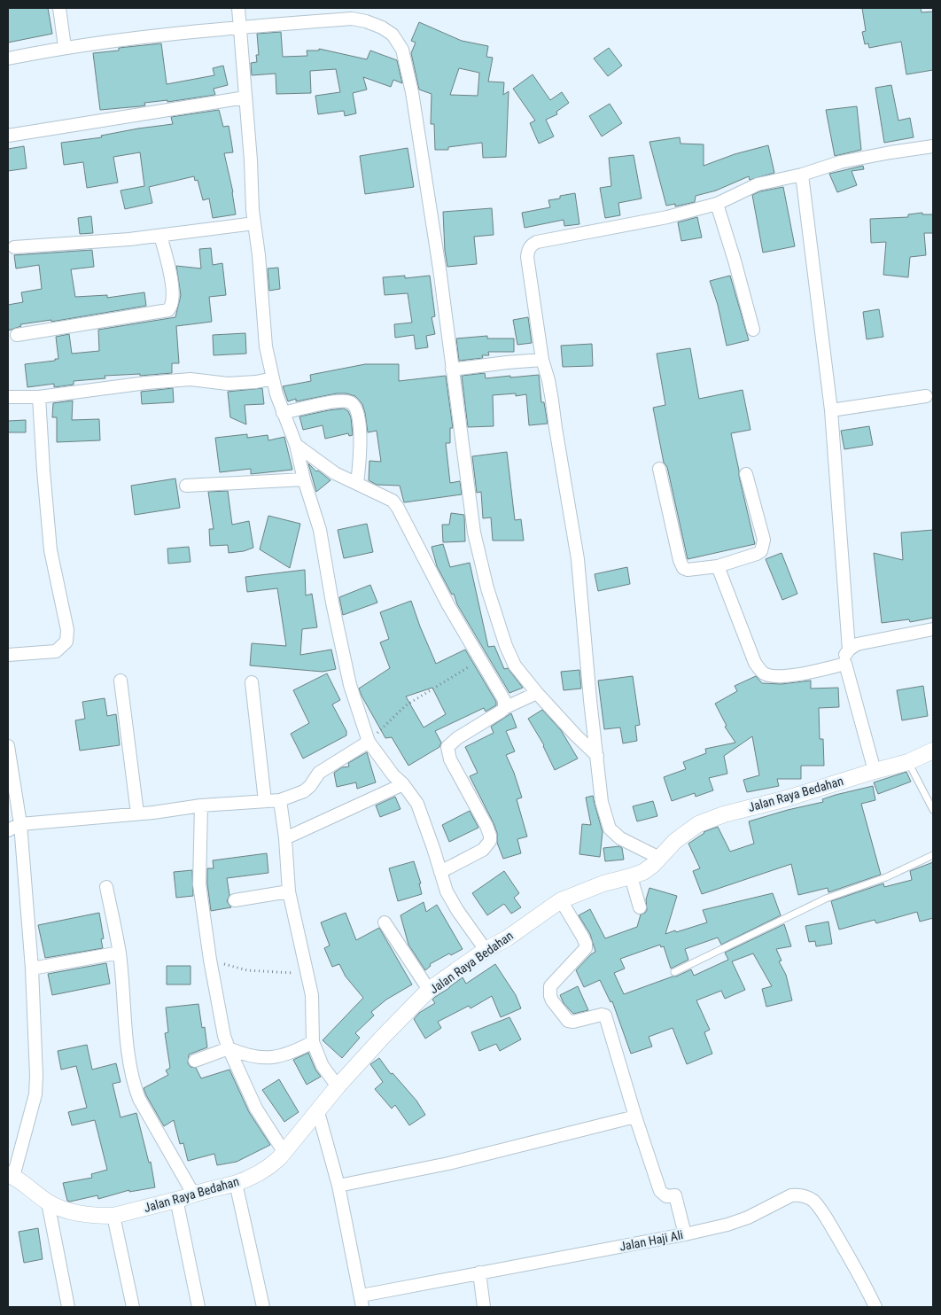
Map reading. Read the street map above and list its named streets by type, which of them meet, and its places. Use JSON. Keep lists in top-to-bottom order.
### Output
{
  "streets": {
    "street": ["Jalan Raya Bedahan", "Jalan Haji Ali"]
  }
}
